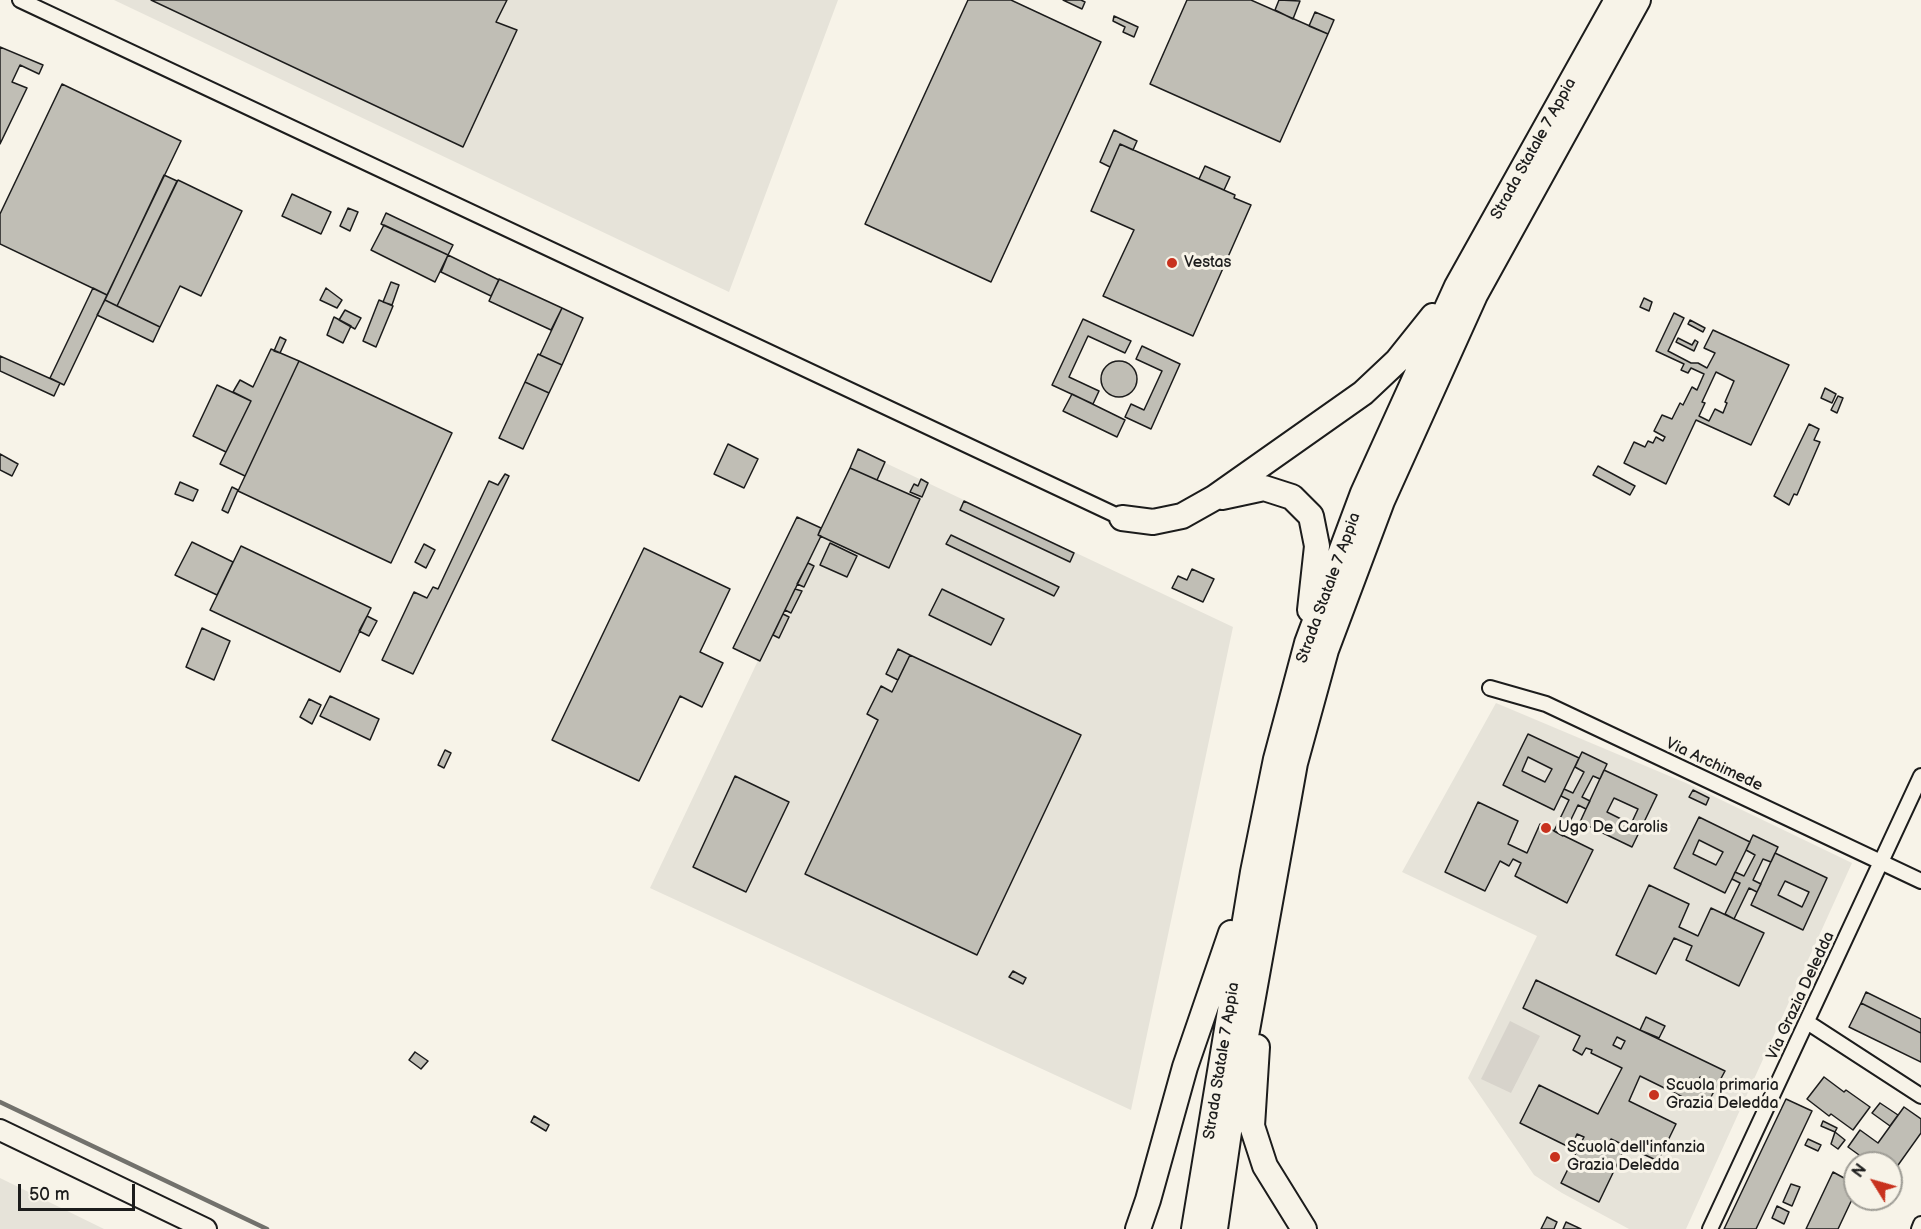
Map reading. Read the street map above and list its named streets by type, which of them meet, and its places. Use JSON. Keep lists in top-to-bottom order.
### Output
{
  "streets": {
    "highway": ["Strada Statale 7 Appia"],
    "street": ["Via Archimede", "Via Grazia Deledda"]
  },
  "crossings": [
    ["Via Archimede", "Via Grazia Deledda"]
  ],
  "places": [
    "Vestas",
    "Ugo De Carolis",
    "Scuola primaria Grazia Deledda",
    "Scuola dell'infanzia Grazia Deledda"
  ],
  "scale_bar": "50 m",
  "north": "top left"
}
